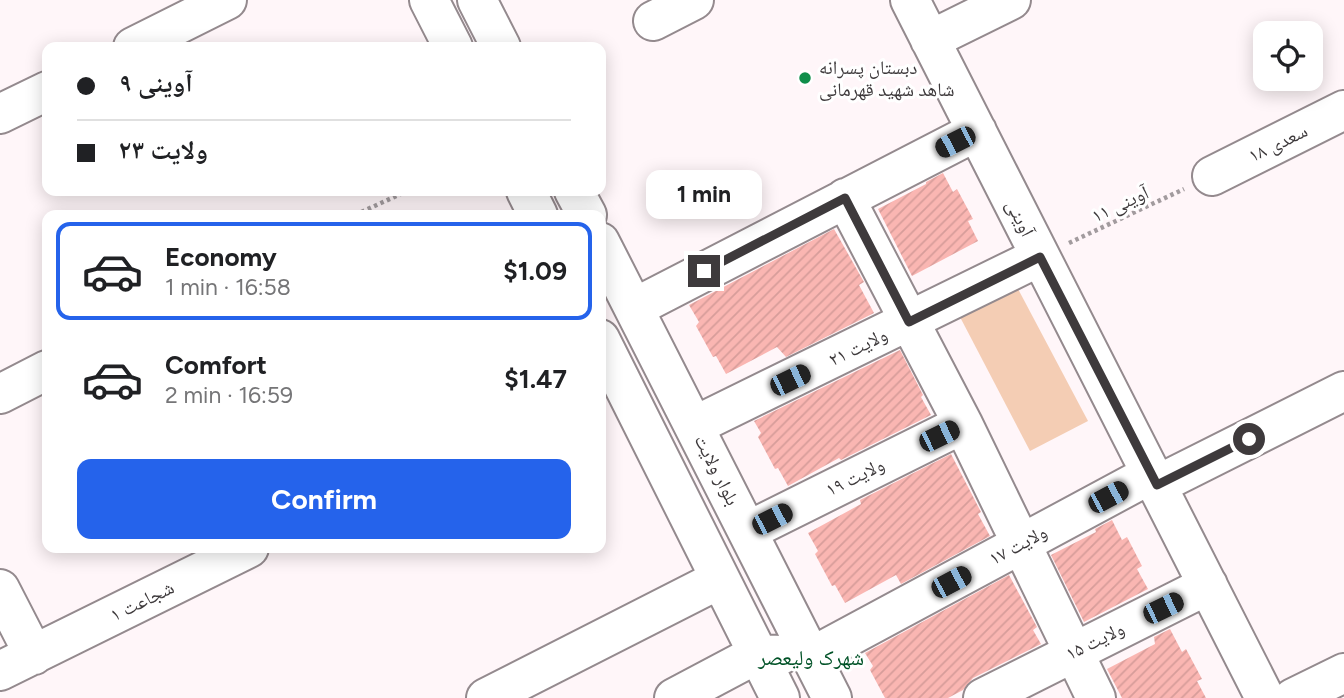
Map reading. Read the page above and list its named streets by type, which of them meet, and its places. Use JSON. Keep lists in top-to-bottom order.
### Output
{
  "streets": {
    "street": [
      "سعدی ۱۸",
      "آوینی",
      "ولایت ۲۱",
      "بلوار ولایت",
      "ولایت ۱۹",
      "ولایت ۱۷",
      "شجاعت ۱",
      "ولایت ۱۵"
    ],
    "path": ["آوینی ۱۱"]
  },
  "crossings": [
    ["سعدی ۱۸", "آوینی ۱۱"],
    ["آوینی ۱۱", "آوینی"],
    ["آوینی ۱۱", "ولایت ۲۱"],
    ["آوینی", "ولایت ۲۱"],
    ["آوینی", "ولایت ۱۷"],
    ["آوینی", "ولایت ۱۵"],
    ["ولایت ۲۱", "بلوار ولایت"],
    ["بلوار ولایت", "ولایت ۱۹"],
    ["بلوار ولایت", "ولایت ۱۷"]
  ],
  "districts": ["شهرک ولیعصر"],
  "places": ["دبستان پسرانه شاهد شهید قهرمانی"],
  "page": {
    "banner": ["آوینی ۹", "ولایت ۲۳"],
    "bubble": "1 min",
    "list": [
      {
        "name": "Economy",
        "note": "1 min · 16:58",
        "value": "$1.09"
      },
      {
        "name": "Comfort",
        "note": "2 min · 16:59",
        "value": "$1.47"
      }
    ],
    "buttons": "Confirm"
  }
}
